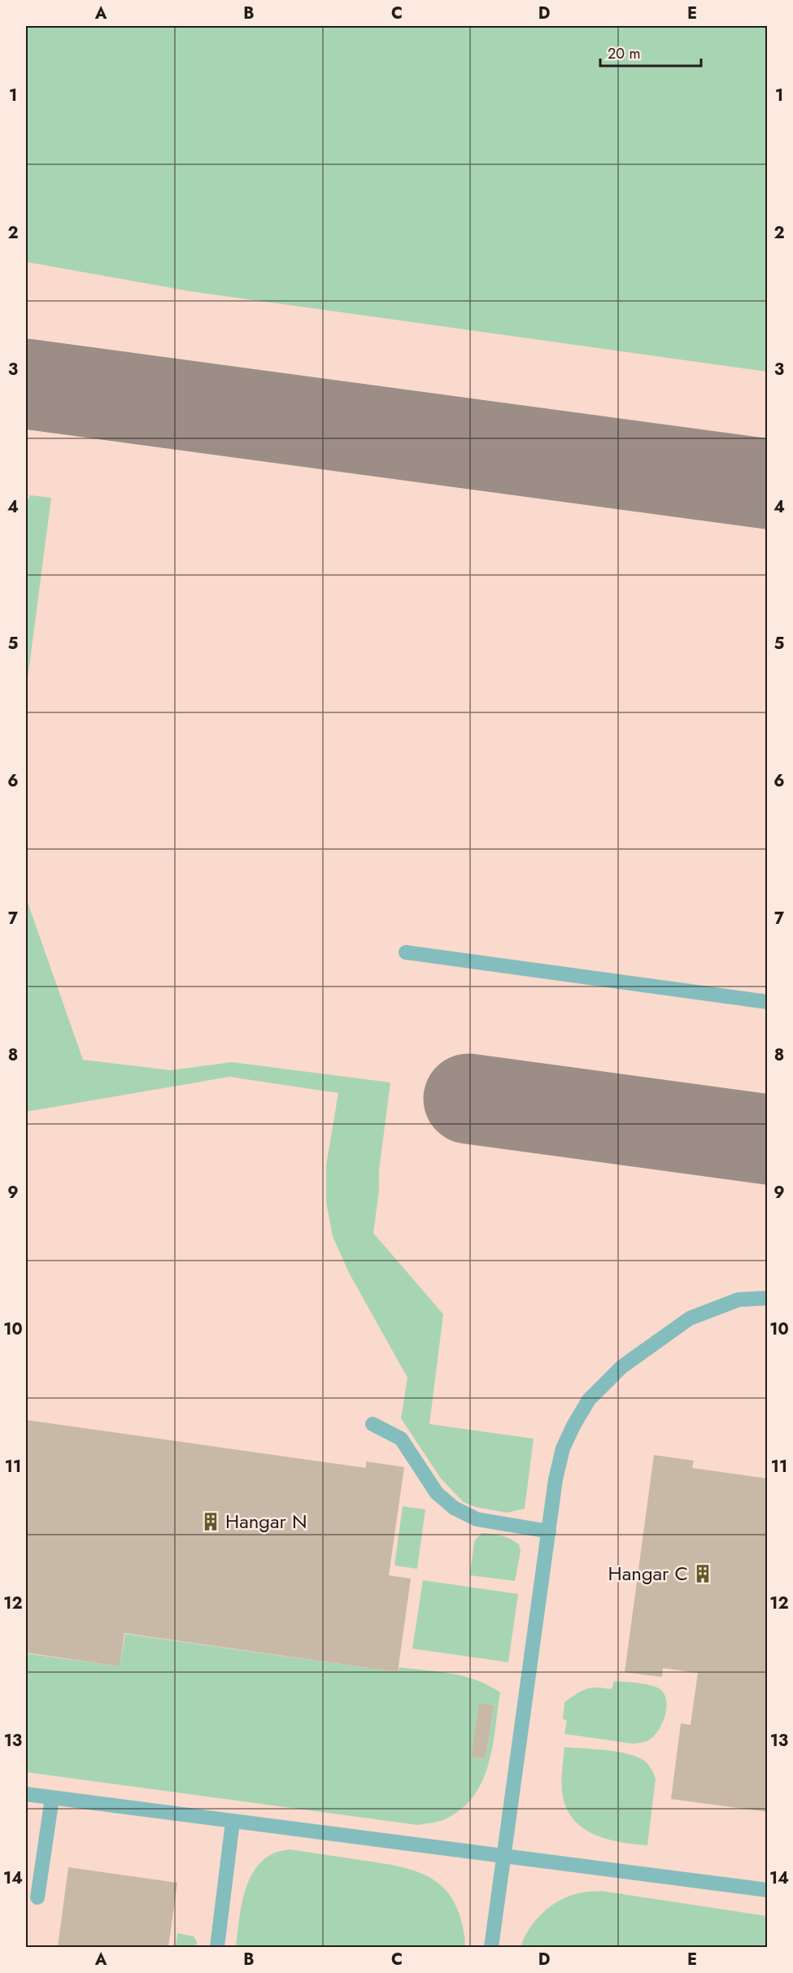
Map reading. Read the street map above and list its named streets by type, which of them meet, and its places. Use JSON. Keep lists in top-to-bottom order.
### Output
{
  "places": {
    "building": ["Hangar N", "Hangar C"]
  },
  "scale_bar": "20 m",
  "grid": {
    "columns": [
      "A",
      "B",
      "C",
      "D",
      "E"
    ],
    "rows": [
      "1",
      "2",
      "3",
      "4",
      "5",
      "6",
      "7",
      "8",
      "9",
      "10",
      "11",
      "12",
      "13",
      "14"
    ]
  }
}
